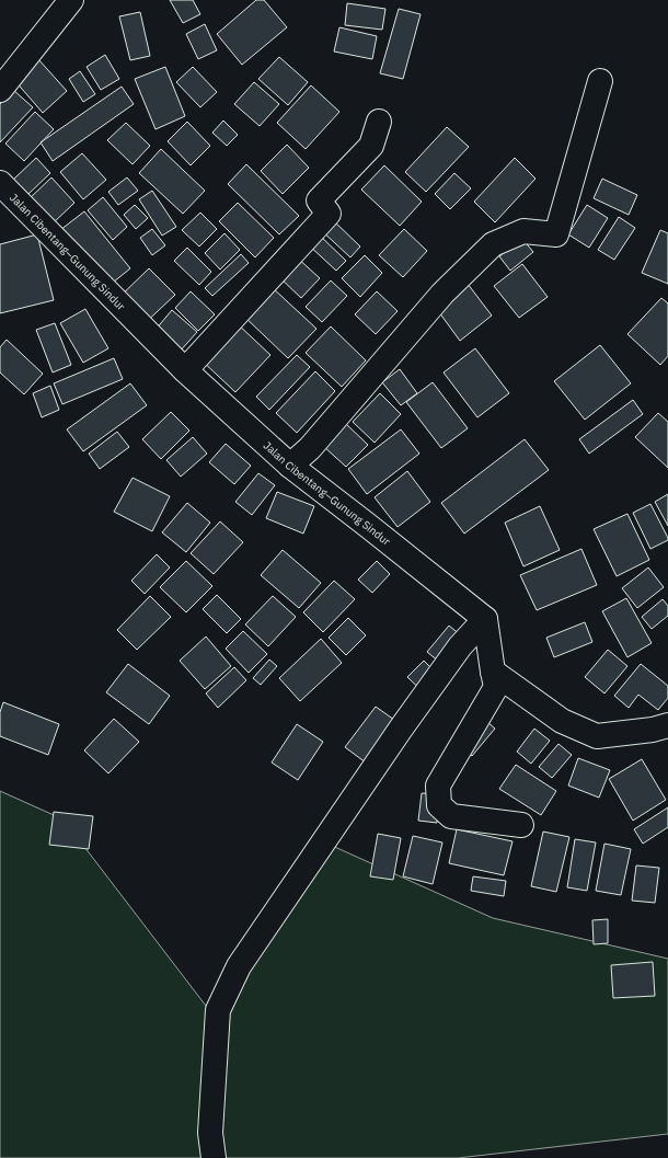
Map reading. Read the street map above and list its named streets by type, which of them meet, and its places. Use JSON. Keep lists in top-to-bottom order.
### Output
{
  "streets": {
    "street": ["Jalan Cibentang–Gunung Sindur"]
  }
}
